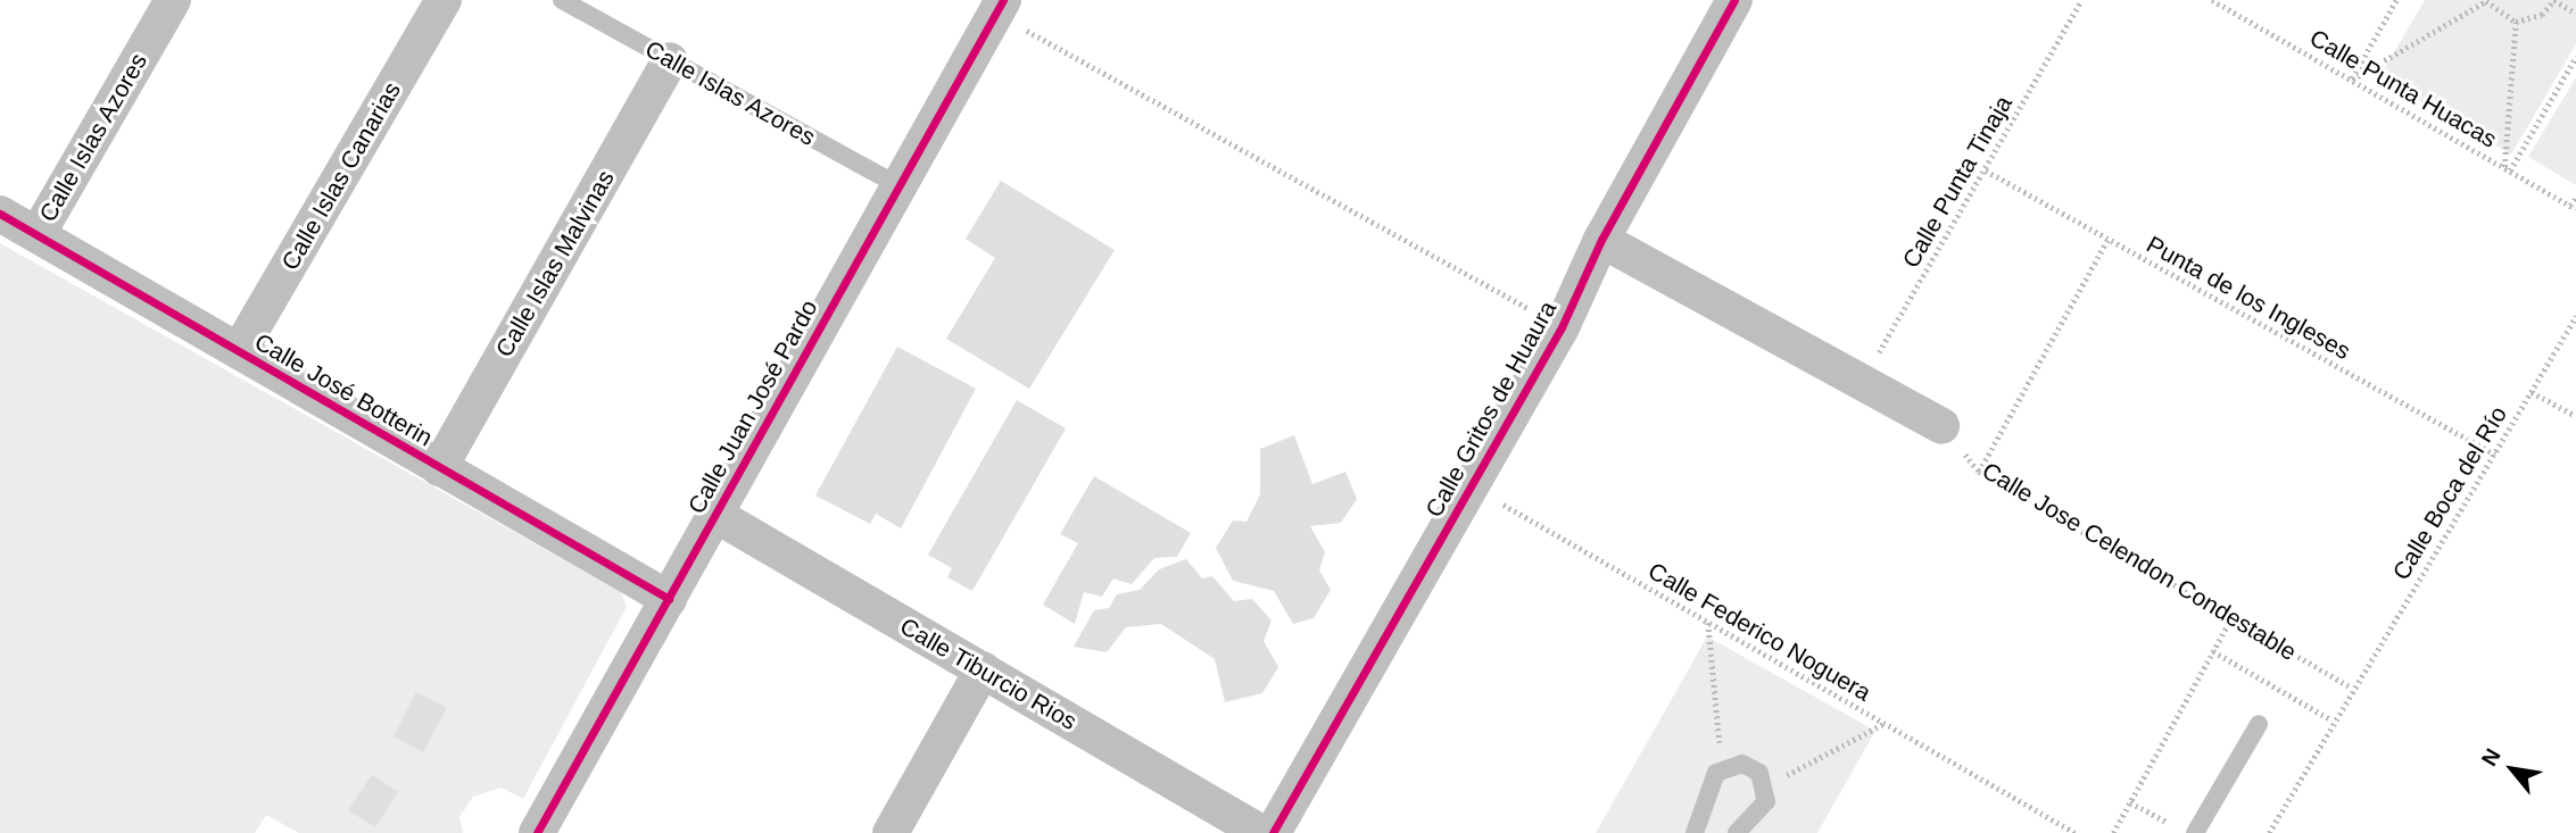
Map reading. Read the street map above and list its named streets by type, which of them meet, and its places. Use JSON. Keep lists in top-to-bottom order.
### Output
{
  "streets": {
    "street": [
      "Calle Islas Azores",
      "Calle Islas Canarias",
      "Calle Islas Malvinas",
      "Calle José Botterin",
      "Calle Juan José Pardo",
      "Calle Gritos de Huaura",
      "Calle Tiburcio Rios"
    ],
    "path": [
      "Calle Punta Huacas",
      "Calle Punta Tinaja",
      "Punta de los Ingleses",
      "Calle Boca del Río",
      "Calle Jose Celendon Condestable",
      "Calle Federico Noguera"
    ]
  },
  "crossings": [
    ["Calle Islas Azores", "Calle Islas Malvinas"],
    ["Calle Islas Azores", "Calle José Botterin"],
    ["Calle Islas Azores", "Calle Juan José Pardo"],
    ["Calle Islas Canarias", "Calle José Botterin"],
    ["Calle Punta Tinaja", "Punta de los Ingleses"],
    ["Calle Islas Malvinas", "Calle José Botterin"],
    ["Punta de los Ingleses", "Calle Boca del Río"],
    ["Calle José Botterin", "Calle Juan José Pardo"],
    ["Calle Juan José Pardo", "Calle Tiburcio Rios"],
    ["Calle Gritos de Huaura", "Calle Federico Noguera"],
    ["Calle Boca del Río", "Calle Jose Celendon Condestable"]
  ],
  "north": "top left"
}
